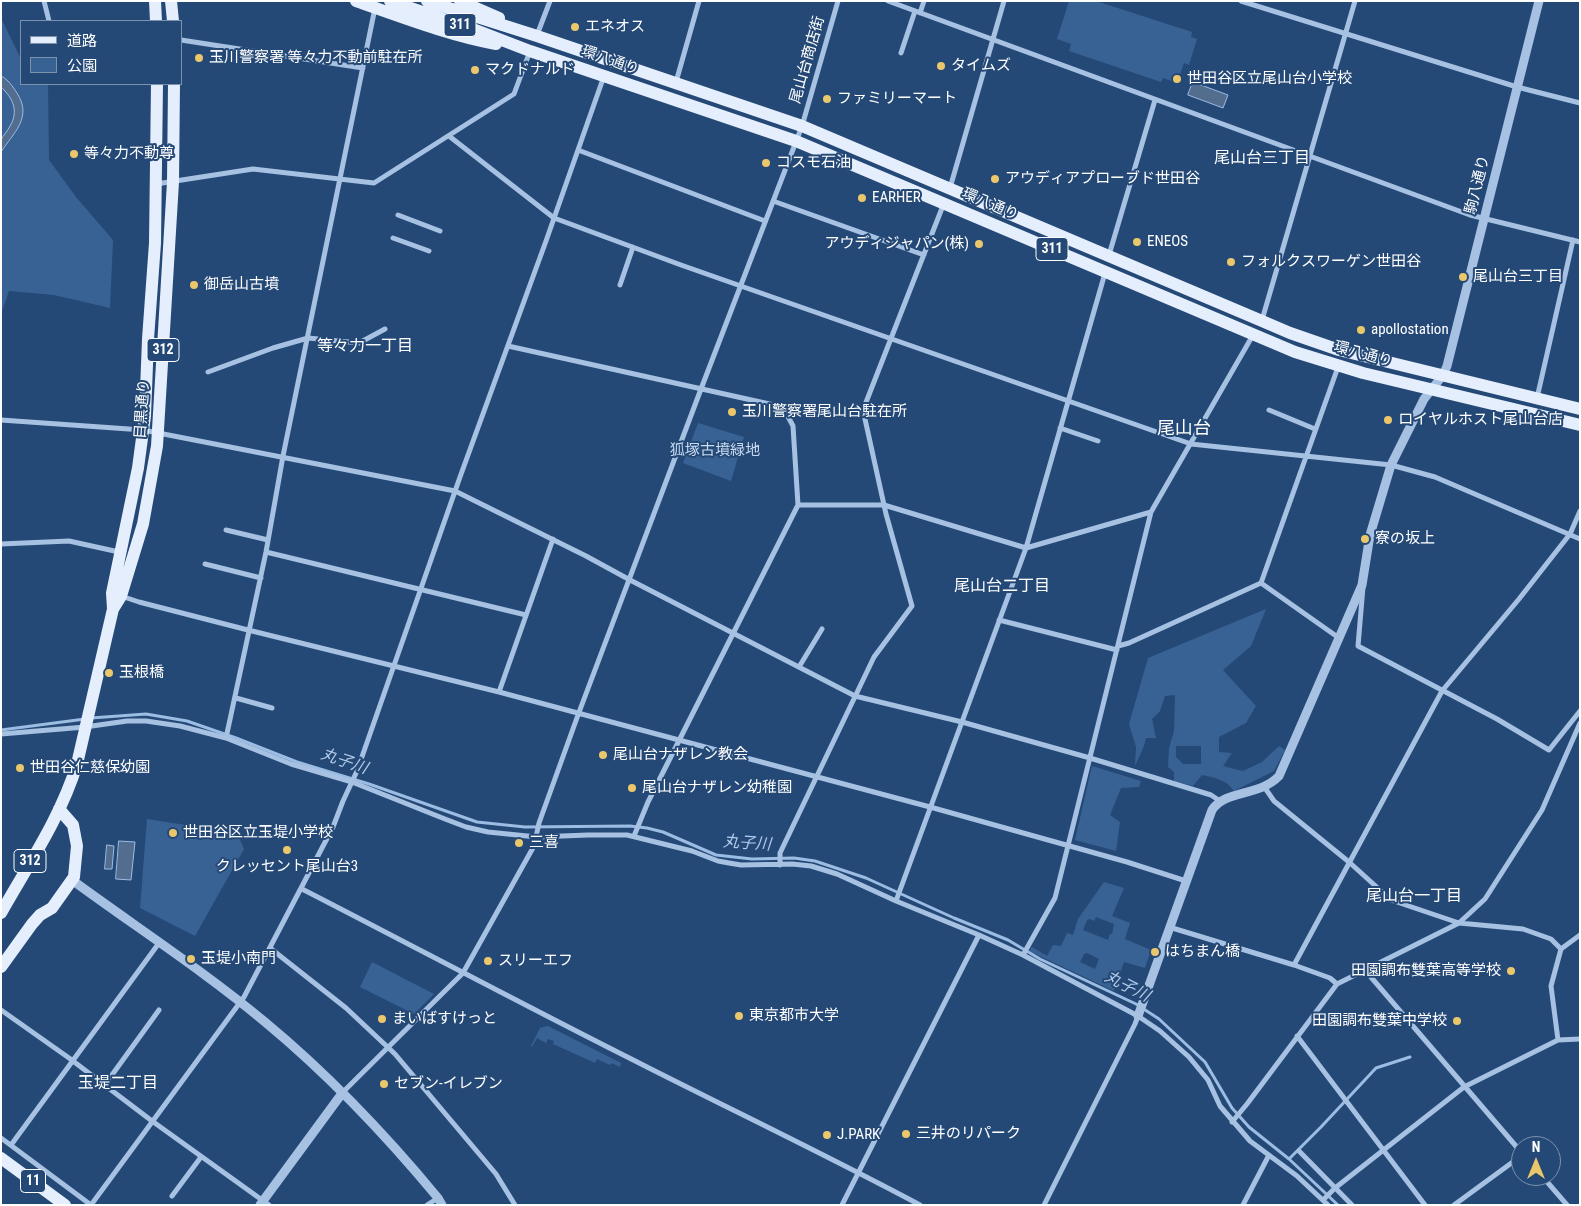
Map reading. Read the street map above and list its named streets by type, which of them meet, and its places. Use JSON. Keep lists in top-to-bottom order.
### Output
{
  "streets": {
    "main road": [
      "311",
      "環八通り",
      "312",
      "目黒通り",
      "11"
    ],
    "street": ["尾山台商店街", "駒八通り"]
  },
  "crossings": [
    ["尾山台商店街", "環八通り"],
    ["環八通り", "駒八通り"]
  ],
  "districts": [
    "尾山台三丁目",
    "等々力一丁目",
    "尾山台",
    "尾山台二丁目",
    "尾山台一丁目",
    "玉堤二丁目"
  ],
  "water": ["丸子川"],
  "parks": ["狐塚古墳緑地"],
  "places": [
    "エネオス",
    "玉川警察署 等々力不動前駐在所",
    "タイムズ",
    "マクドナルド",
    "世田谷区立尾山台小学校",
    "ファミリーマート",
    "等々力不動尊",
    "コスモ石油",
    "アウディアプローブド世田谷",
    "EARHER",
    "ENEOS",
    "アウディジャパン(株)",
    "フォルクスワーゲン世田谷",
    "尾山台三丁目",
    "御岳山古墳",
    "apollostation",
    "玉川警察署尾山台駐在所",
    "ロイヤルホスト尾山台店",
    "寮の坂上",
    "玉根橋",
    "尾山台ナザレン教会",
    "世田谷仁慈保幼園",
    "尾山台ナザレン幼稚園",
    "世田谷区立玉堤小学校",
    "三喜",
    "クレッセント尾山台3",
    "はちまん橋",
    "玉堤小南門",
    "スリーエフ",
    "田園調布雙葉高等学校",
    "東京都市大学",
    "まいばすけっと",
    "田園調布雙葉中学校",
    "セブン-イレブン",
    "三井のリパーク",
    "J.PARK"
  ],
  "legend": ["道路", "公園"],
  "north": "top"
}
